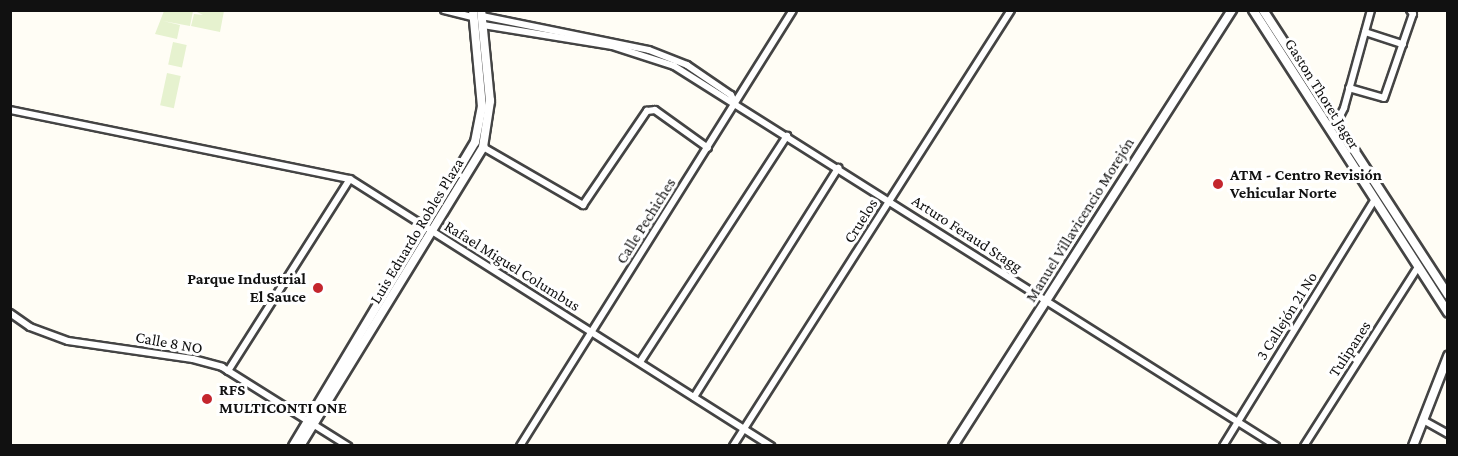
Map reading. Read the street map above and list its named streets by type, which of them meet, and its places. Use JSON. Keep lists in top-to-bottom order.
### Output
{
  "streets": {
    "street": [
      "Gaston Thoret Jager",
      "Manuel Villavicencio Morejón",
      "Calle Pechiches",
      "Cruelos",
      "Luis Eduardo Robles Plaza",
      "Arturo Feraud Stagg",
      "Rafael Miguel Columbus",
      "3 Callejón 21 No",
      "Calle 8 NO",
      "Tulipanes"
    ]
  },
  "crossings": [
    ["Gaston Thoret Jager", "3 Callejón 21 No"],
    ["Gaston Thoret Jager", "Tulipanes"],
    ["Manuel Villavicencio Morejón", "Arturo Feraud Stagg"],
    ["Calle Pechiches", "Arturo Feraud Stagg"],
    ["Calle Pechiches", "Rafael Miguel Columbus"],
    ["Cruelos", "Arturo Feraud Stagg"],
    ["Cruelos", "Rafael Miguel Columbus"],
    ["Luis Eduardo Robles Plaza", "Arturo Feraud Stagg"],
    ["Luis Eduardo Robles Plaza", "Rafael Miguel Columbus"],
    ["Luis Eduardo Robles Plaza", "Calle 8 NO"],
    ["Arturo Feraud Stagg", "3 Callejón 21 No"]
  ],
  "places": ["ATM - Centro Revisión Vehicular Norte", "Parque Industrial El Sauce", "RFS MULTICONTI ONE"]
}
